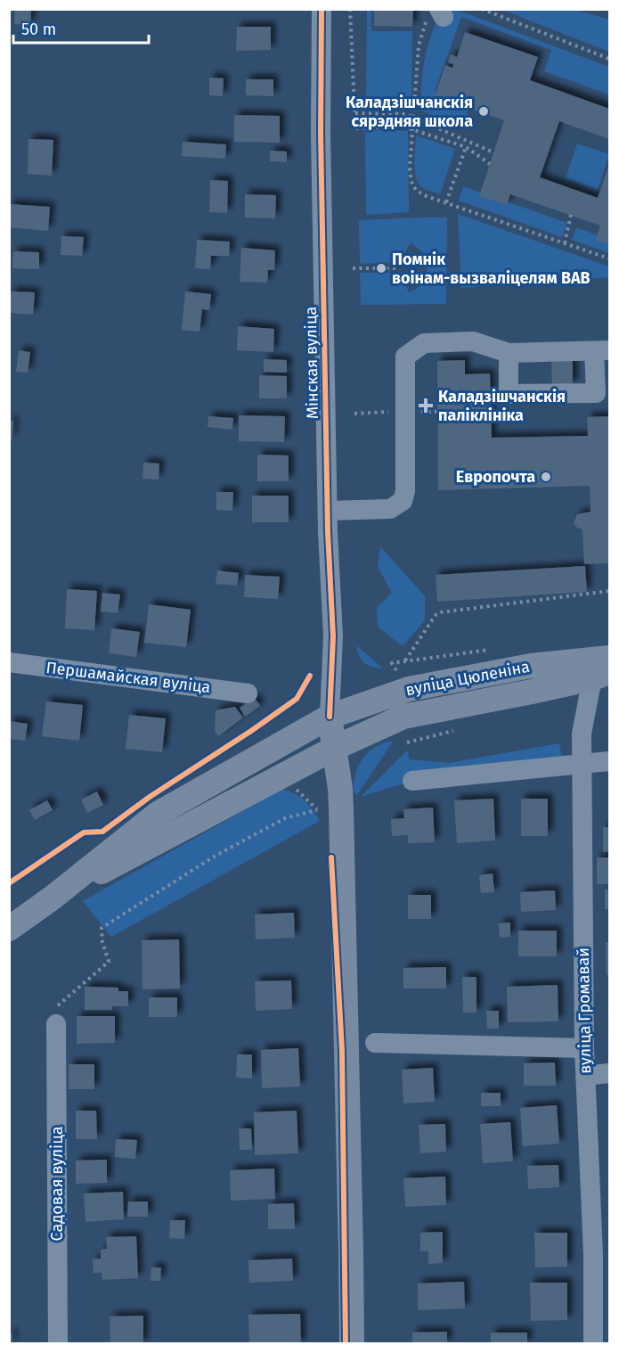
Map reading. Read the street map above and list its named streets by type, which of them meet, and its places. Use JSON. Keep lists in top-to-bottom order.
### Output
{
  "streets": {
    "main road": ["Мінская вуліца", "вуліца Цюленіна"],
    "street": ["Першамайская вуліца", "вуліца Громавай", "Садовая вуліца"]
  },
  "crossings": [
    ["Мінская вуліца", "вуліца Цюленіна"],
    ["вуліца Цюленіна", "вуліца Громавай"]
  ],
  "places": {
    "other": ["Каладзішчанскія сярэдняя школа", "Помнік воінам-вызваліцелям ВАВ", "Европочта"],
    "health": ["Каладзішчанскія паліклініка"]
  },
  "scale_bar": "50 m"
}
